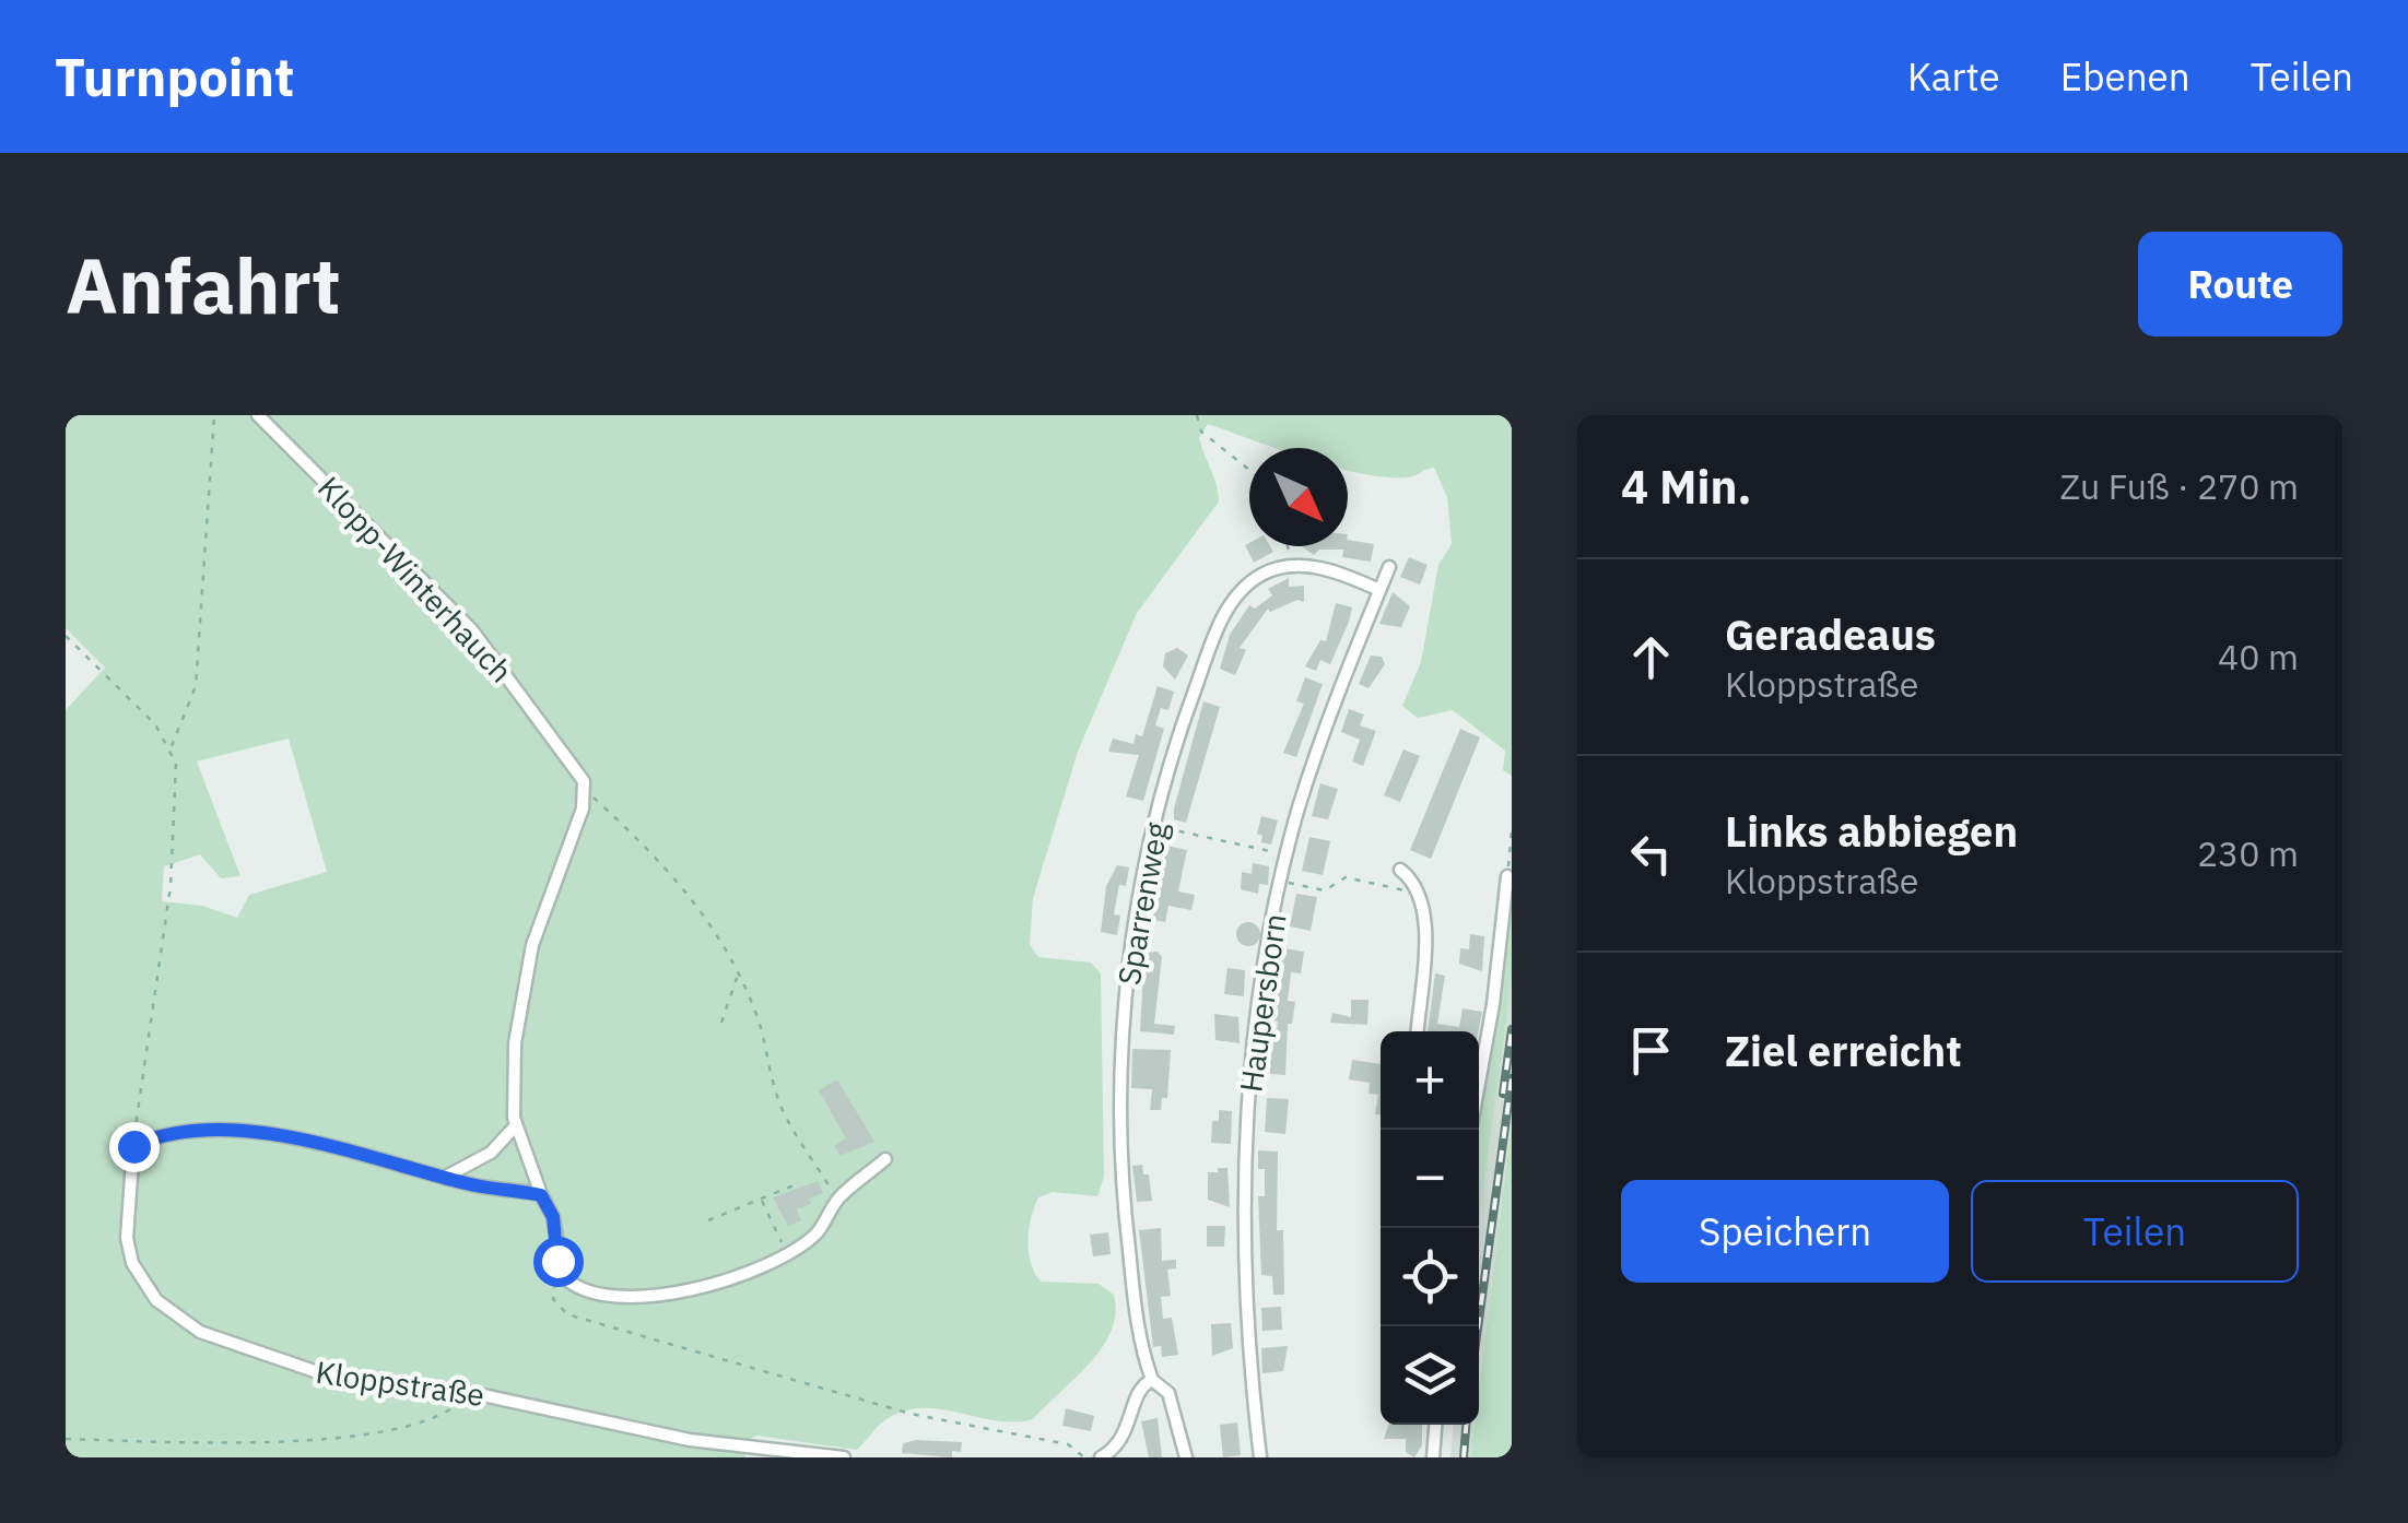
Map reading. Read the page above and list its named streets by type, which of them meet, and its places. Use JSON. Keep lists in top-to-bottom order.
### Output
{
  "streets": {
    "street": [
      "Klopp-Winterhauch",
      "Sparrenweg",
      "Haupersborn",
      "Kloppstraße"
    ]
  },
  "north": "bottom right",
  "page": {
    "header": "Turnpoint",
    "nav": ["Karte", "Ebenen", "Teilen"],
    "buttons": [
      "Route",
      ["Speichern", "Teilen"]
    ],
    "title": "Anfahrt",
    "heading": ["4 Min.", "Zu Fuß · 270 m"],
    "list": [
      ["Geradeaus", "Kloppstraße", "40 m"],
      ["Links abbiegen", "Kloppstraße", "230 m"],
      "Ziel erreicht"
    ],
    "map_buttons": ["+", "−"]
  }
}
